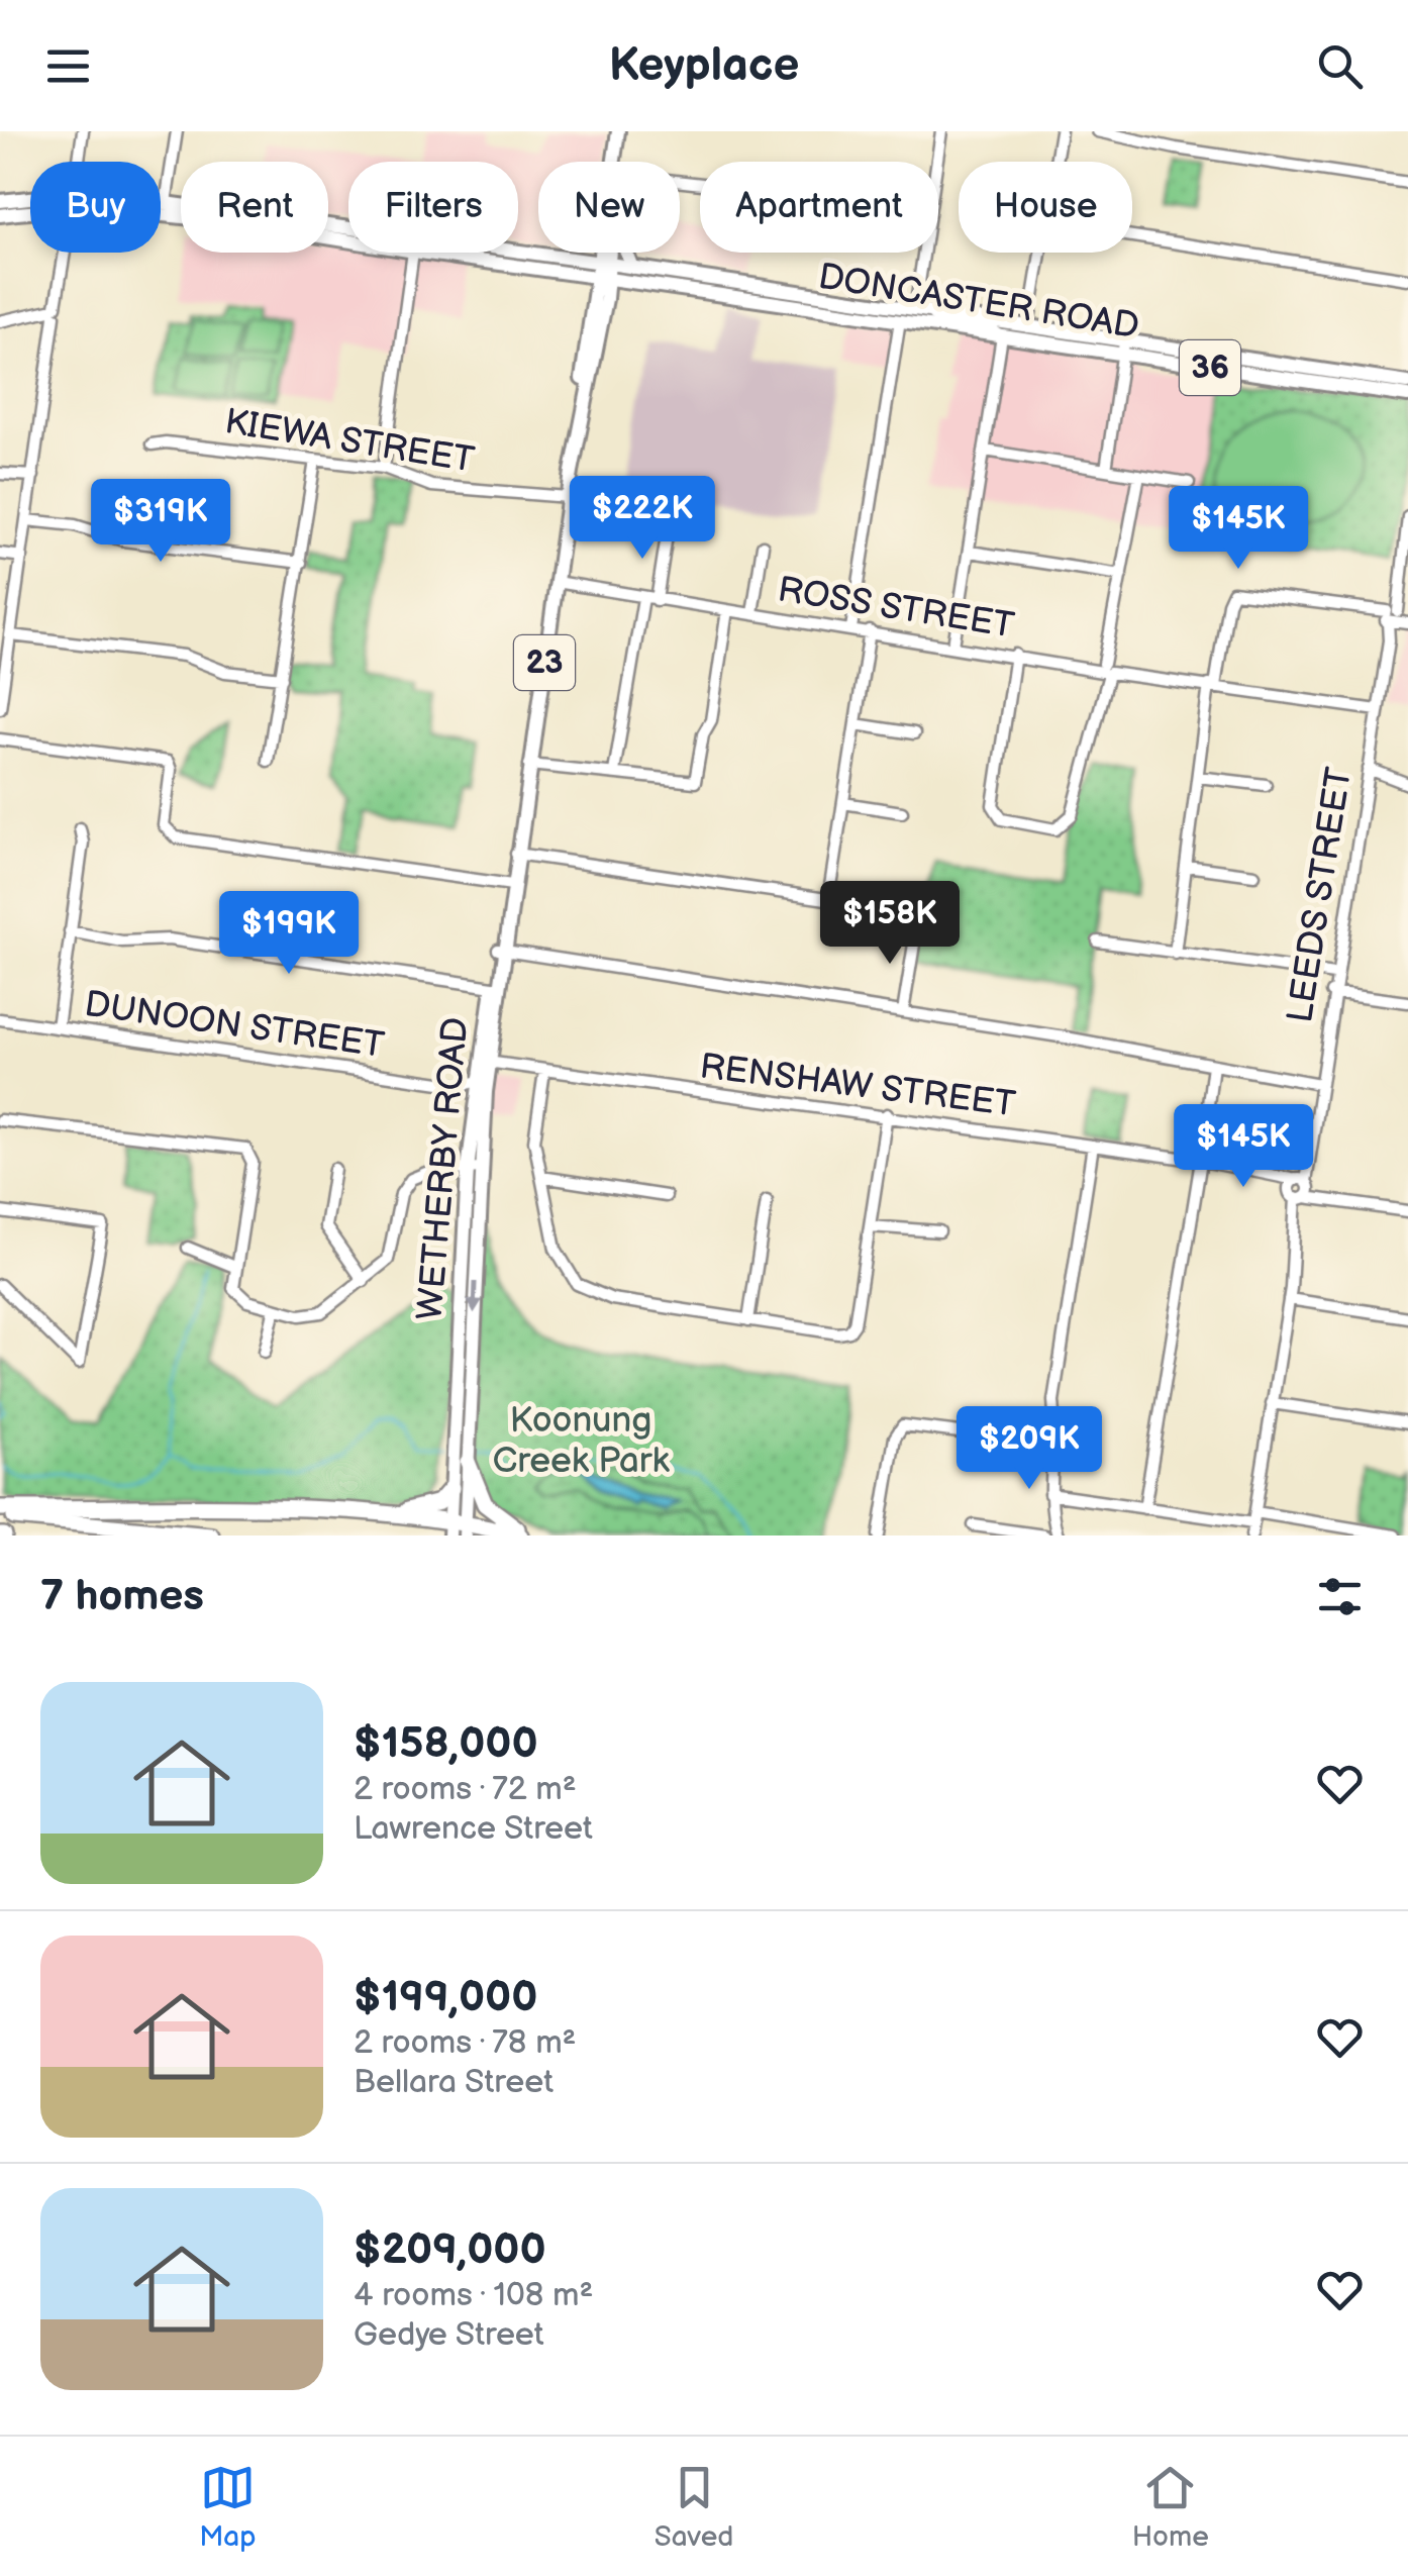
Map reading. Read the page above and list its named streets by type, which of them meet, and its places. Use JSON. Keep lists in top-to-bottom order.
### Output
{
  "streets": {
    "main road": [
      "DONCASTER ROAD",
      "36",
      "23",
      "WETHERBY ROAD"
    ],
    "street": [
      "KIEWA STREET",
      "ROSS STREET",
      "LEEDS STREET",
      "DUNOON STREET",
      "RENSHAW STREET"
    ]
  },
  "crossings": [
    ["DONCASTER ROAD", "WETHERBY ROAD"],
    ["KIEWA STREET", "WETHERBY ROAD"],
    ["ROSS STREET", "LEEDS STREET"],
    ["ROSS STREET", "WETHERBY ROAD"],
    ["23", "WETHERBY ROAD"],
    ["LEEDS STREET", "RENSHAW STREET"],
    ["DUNOON STREET", "WETHERBY ROAD"],
    ["RENSHAW STREET", "WETHERBY ROAD"]
  ],
  "parks": ["Koonung Creek Park"],
  "page": {
    "header": "Keyplace",
    "chip": [
      "Buy",
      "Rent",
      "Filters",
      "New",
      "Apartment",
      "House"
    ],
    "price": [
      "$222K",
      "$319K",
      "$145K",
      "$158K",
      "$199K",
      "$145K",
      "$209K"
    ],
    "heading": "7 homes",
    "list": [
      {
        "name": "$158,000",
        "note": "2 rooms · 72 m² · Lawrence Street"
      },
      {
        "name": "$199,000",
        "note": "2 rooms · 78 m² · Bellara Street"
      },
      {
        "name": "$209,000",
        "note": "4 rooms · 108 m² · Gedye Street"
      }
    ],
    "tabs": ["Map", "Saved", "Home"]
  }
}
